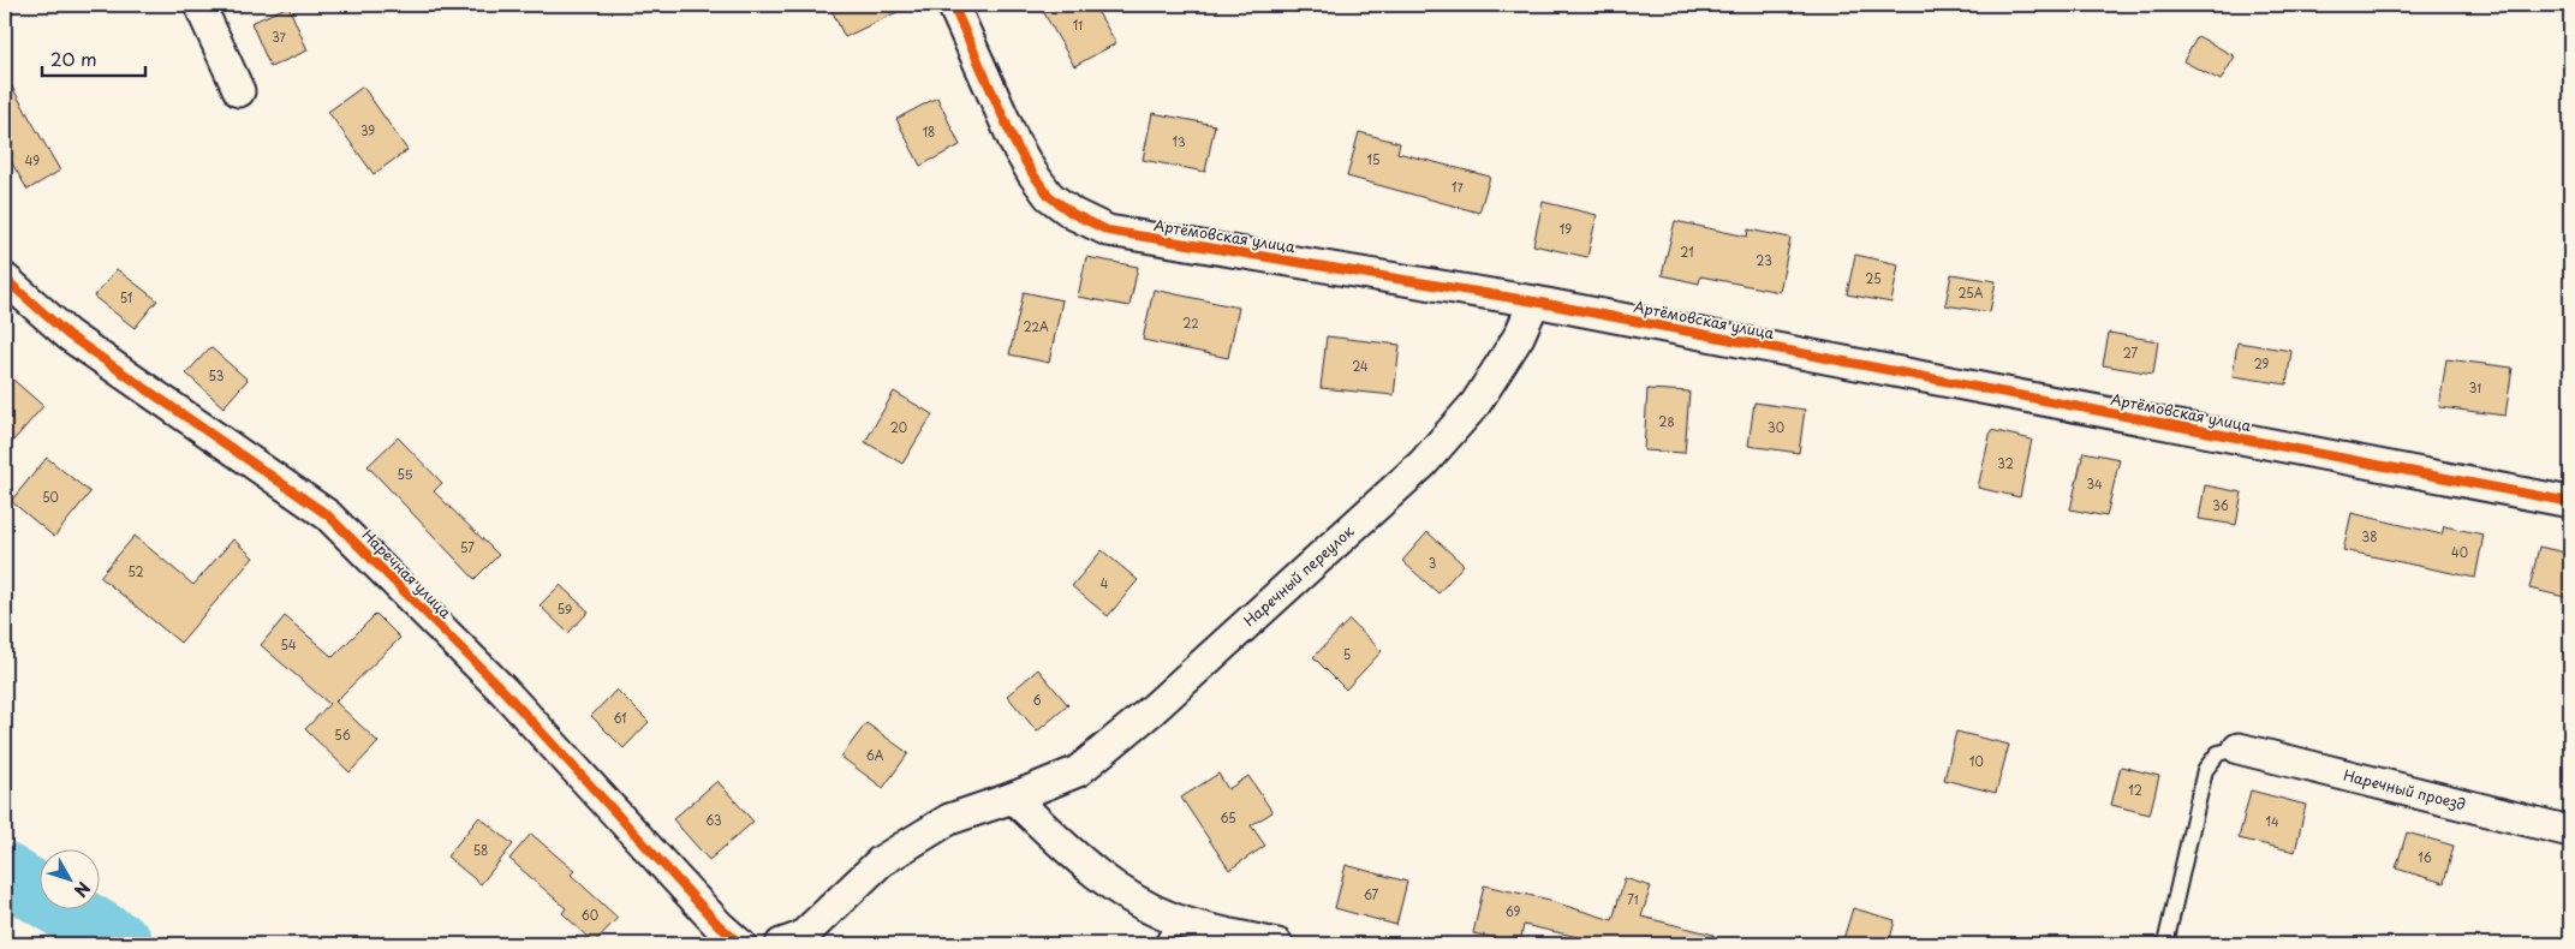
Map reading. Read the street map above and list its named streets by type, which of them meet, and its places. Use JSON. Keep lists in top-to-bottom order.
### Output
{
  "streets": {
    "street": [
      "Артёмовская улица",
      "Наречная улица",
      "Наречный переулок",
      "Наречный проезд"
    ]
  },
  "crossings": [
    ["Артёмовская улица", "Наречный переулок"]
  ],
  "house_numbers": [
    "11",
    "37",
    "39",
    "18",
    "13",
    "15",
    "49",
    "17",
    "19",
    "21",
    "23",
    "25",
    "25А",
    "51",
    "22",
    "22А",
    "27",
    "29",
    "24",
    "53",
    "31",
    "28",
    "20",
    "30",
    "32",
    "55",
    "34",
    "50",
    "36",
    "38",
    "57",
    "40",
    "3",
    "52",
    "4",
    "59",
    "54",
    "5",
    "6",
    "61",
    "56",
    "6А",
    "10",
    "12",
    "65",
    "63",
    "14",
    "58",
    "16",
    "67",
    "71",
    "69",
    "60"
  ],
  "scale_bar": "20 m",
  "north": "bottom right"
}
